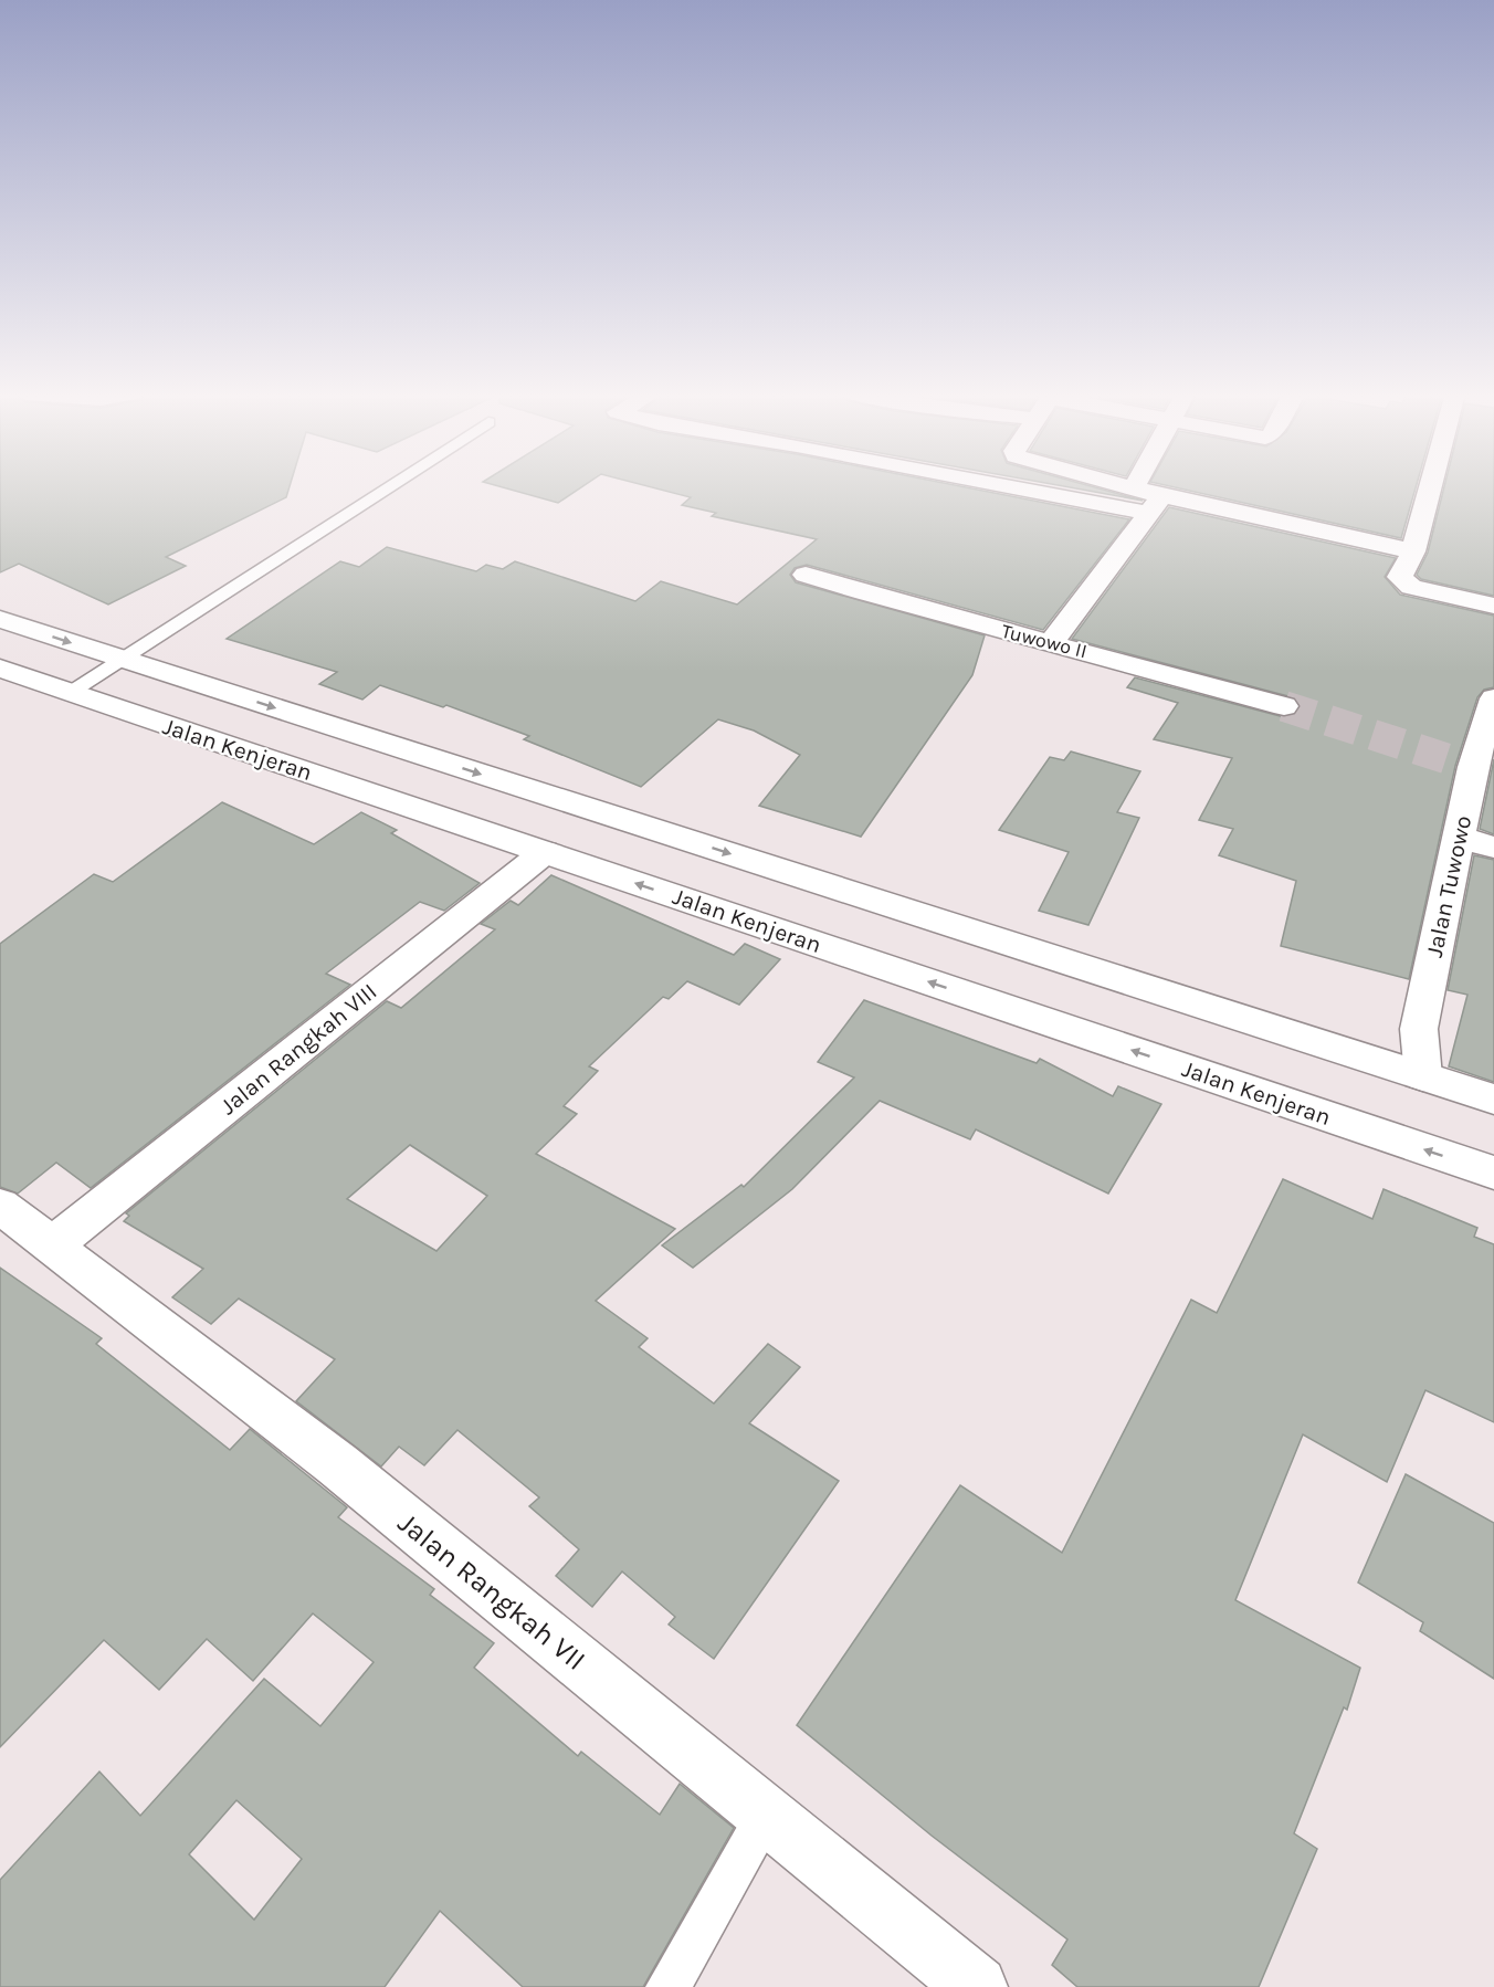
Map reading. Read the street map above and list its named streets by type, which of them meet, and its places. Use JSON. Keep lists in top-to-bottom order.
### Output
{
  "streets": {
    "main road": [
      "Tuwowo II",
      "Jalan Kenjeran",
      "Jalan Tuwowo",
      "Jalan Rangkah VIII",
      "Jalan Rangkah VII"
    ]
  },
  "crossings": [
    ["Jalan Kenjeran", "Jalan Rangkah VIII"],
    ["Jalan Rangkah VIII", "Jalan Rangkah VII"]
  ]
}
